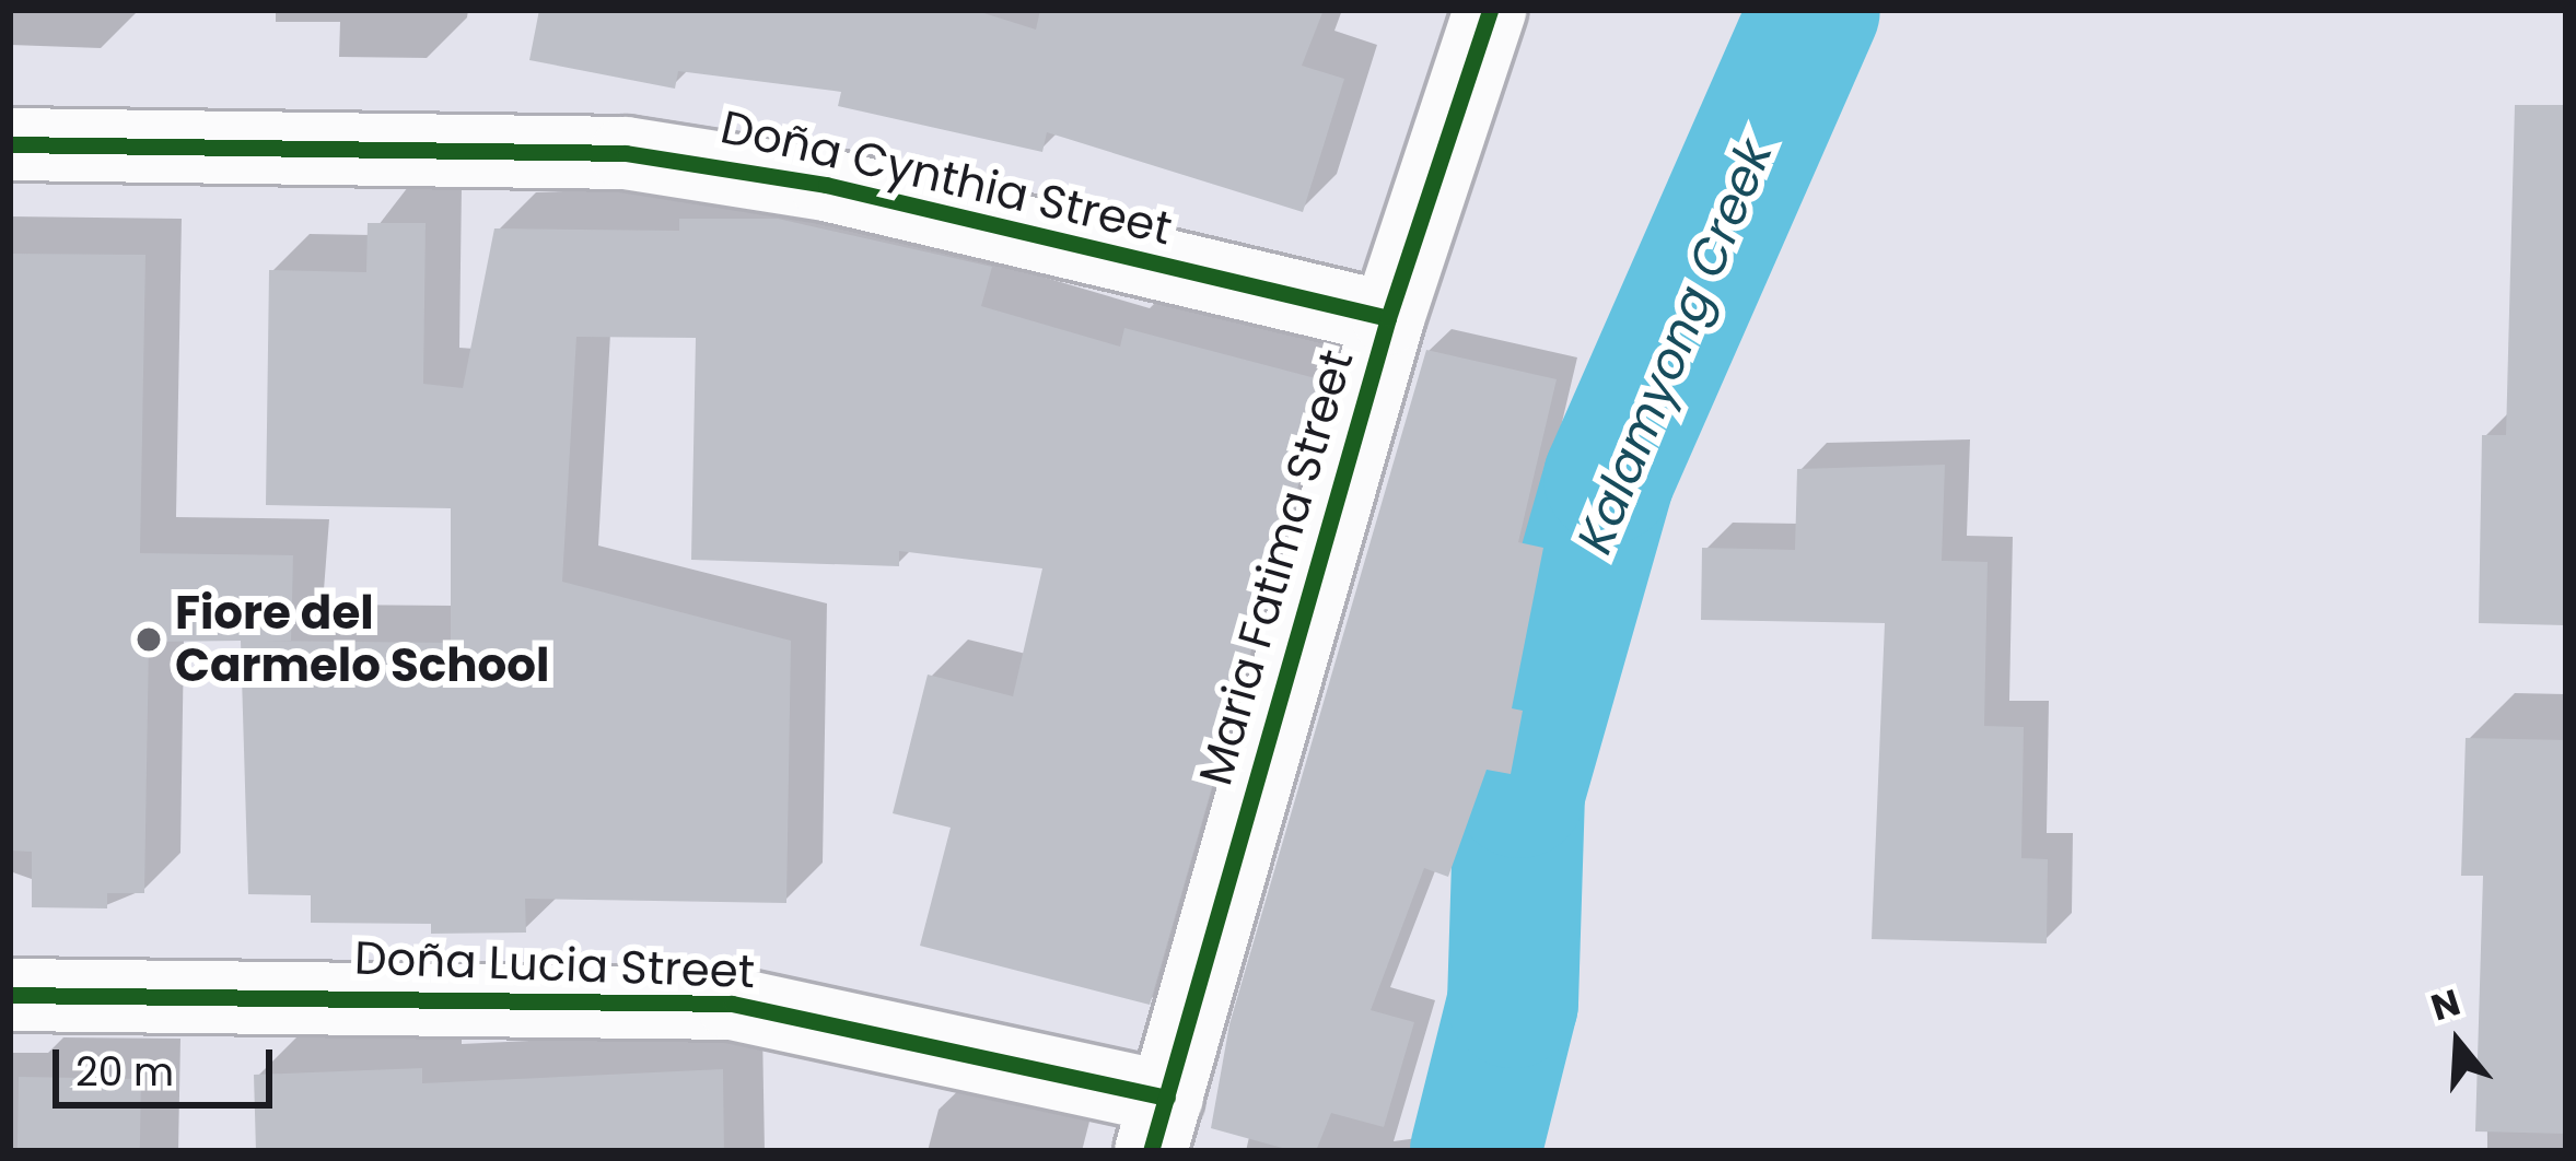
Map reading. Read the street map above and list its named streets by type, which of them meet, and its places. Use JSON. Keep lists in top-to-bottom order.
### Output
{
  "streets": {
    "street": ["Doña Cynthia Street", "Maria Fatima Street", "Doña Lucia Street"]
  },
  "crossings": [
    ["Doña Cynthia Street", "Maria Fatima Street"],
    ["Maria Fatima Street", "Doña Lucia Street"]
  ],
  "water": ["Kalamyong Creek"],
  "places": ["Fiore del Carmelo School"],
  "scale_bar": "20 m",
  "north": "top"
}
